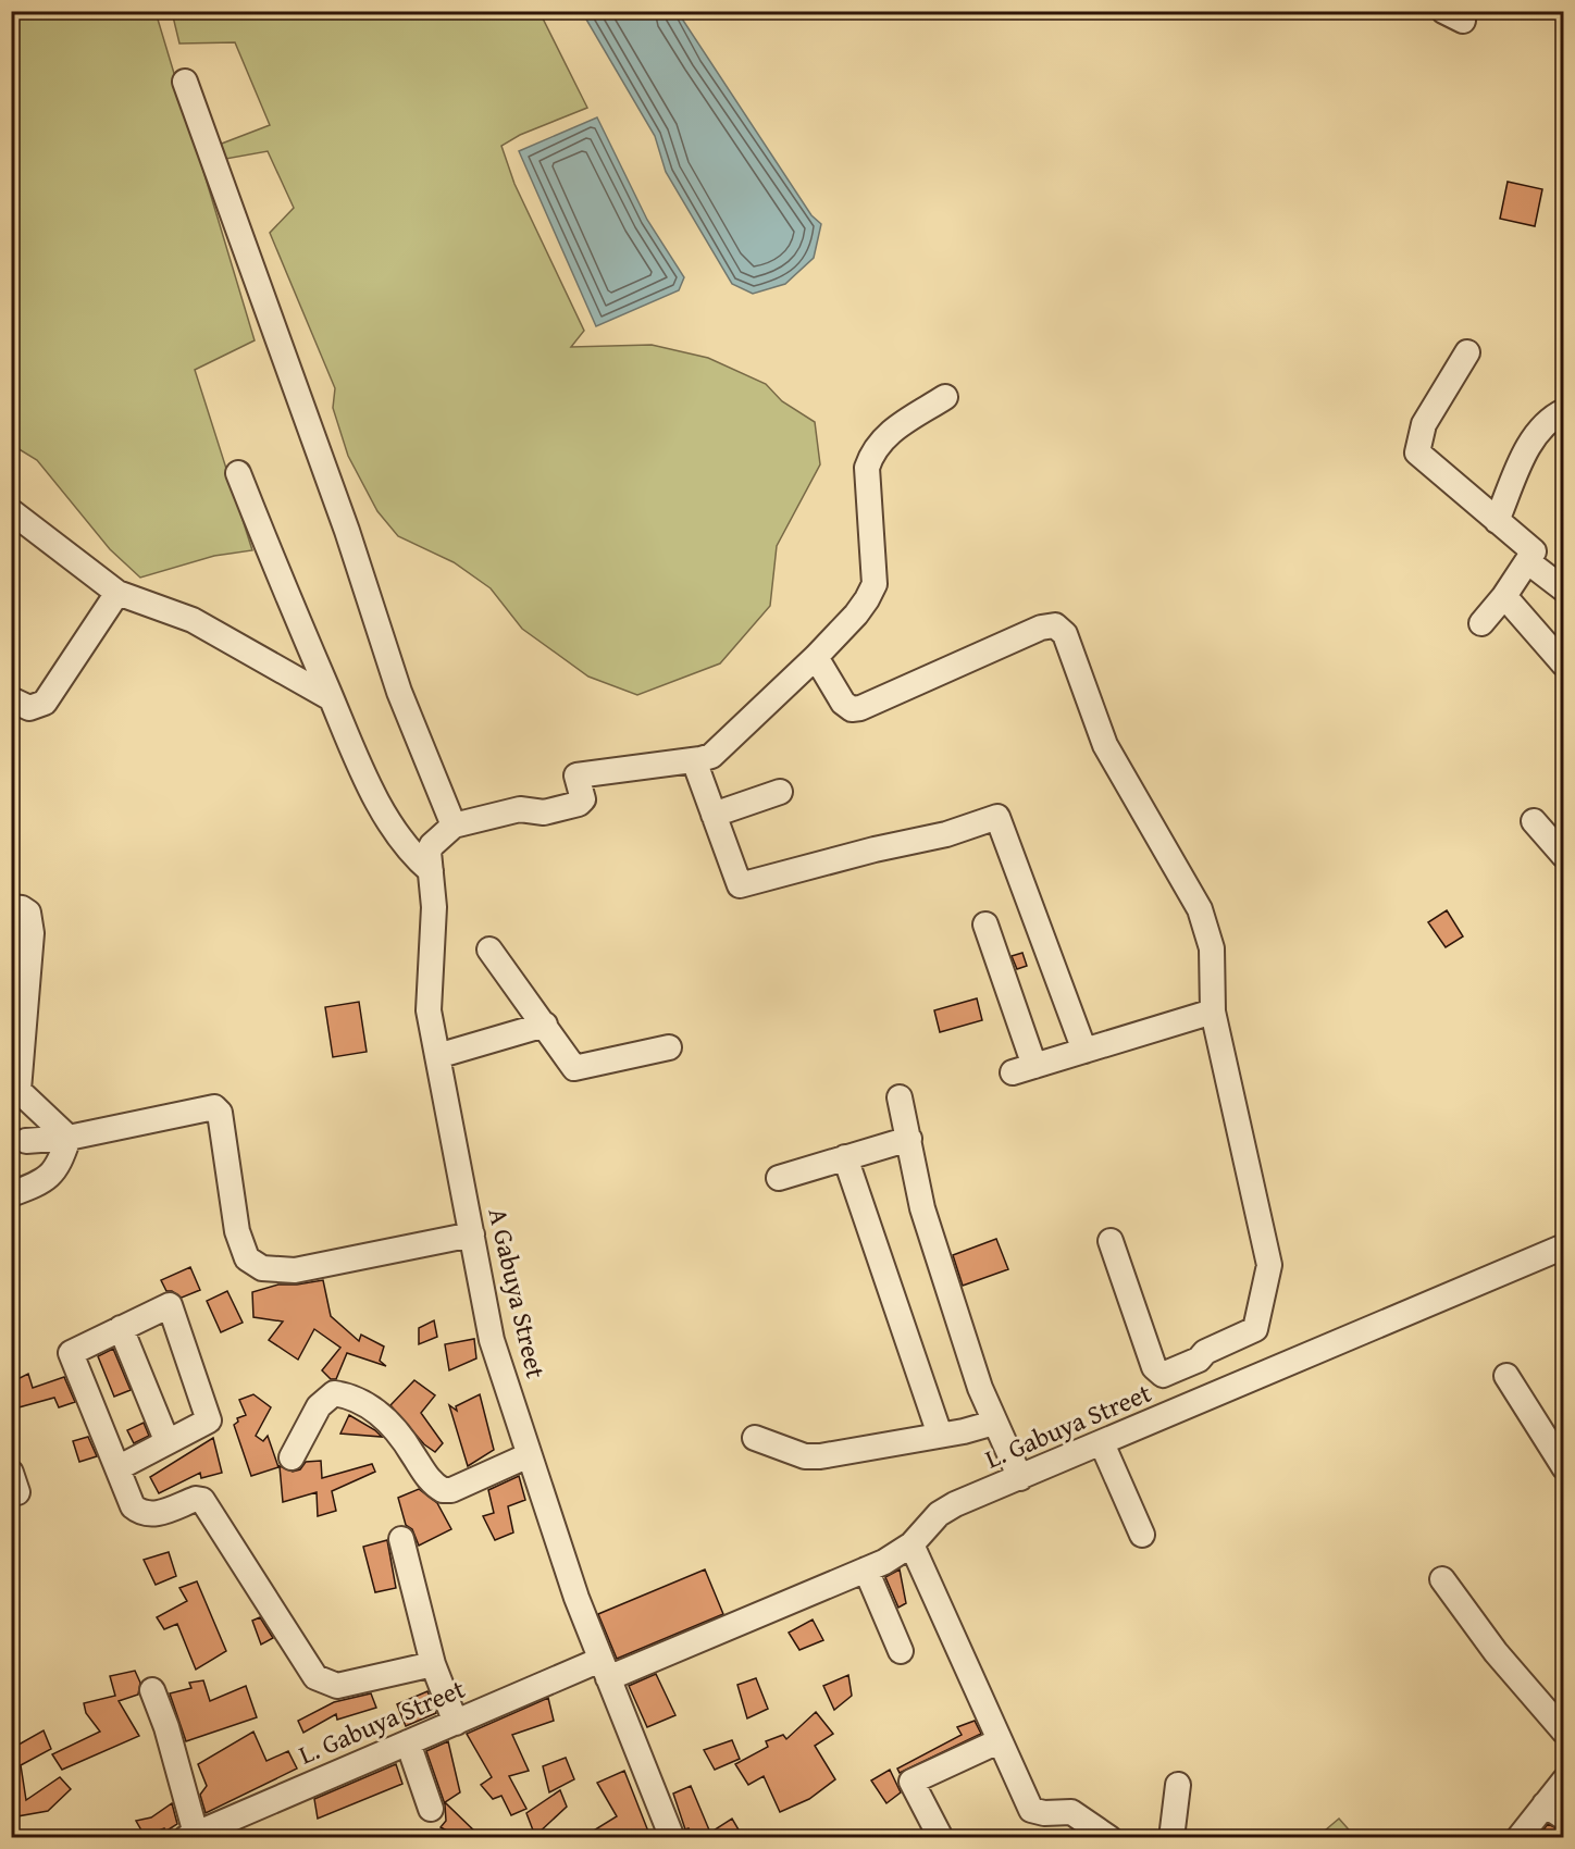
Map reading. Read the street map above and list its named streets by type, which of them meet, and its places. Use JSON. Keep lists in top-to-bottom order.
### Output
{
  "streets": {
    "street": ["A Gabuya Street", "L. Gabuya Street"]
  },
  "crossings": [
    ["A Gabuya Street", "L. Gabuya Street"]
  ]
}
